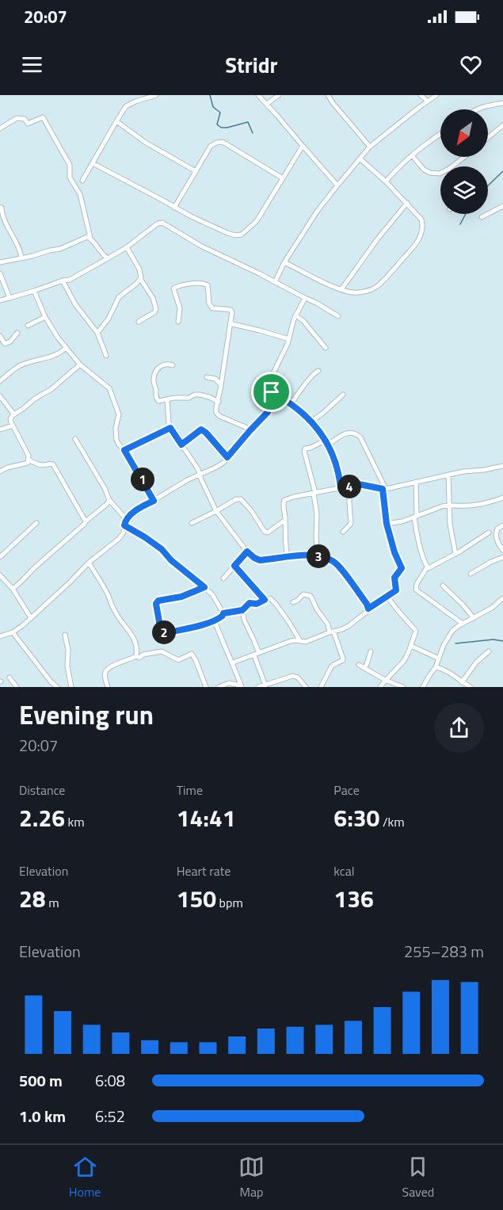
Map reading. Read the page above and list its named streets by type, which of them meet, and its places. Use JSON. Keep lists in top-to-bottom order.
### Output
{
  "north": "bottom left",
  "page": {
    "status": "20:07",
    "header": "Stridr",
    "pins": [
      "1",
      "4",
      "3",
      "2"
    ],
    "heading": ["Evening run", "20:07"],
    "stats": [
      ["Distance", "2.26 km"],
      ["Time", "14:41"],
      ["Pace", "6:30 /km"],
      ["Elevation", "28 m"],
      ["Heart rate", "150 bpm"],
      ["kcal", "136"]
    ],
    "chart": ["Elevation", "255–283 m"],
    "list": [
      {
        "name": "500 m",
        "note": "6:08"
      },
      {
        "name": "1.0 km",
        "note": "6:52"
      }
    ],
    "tabs": ["Home", "Map", "Saved"]
  }
}
